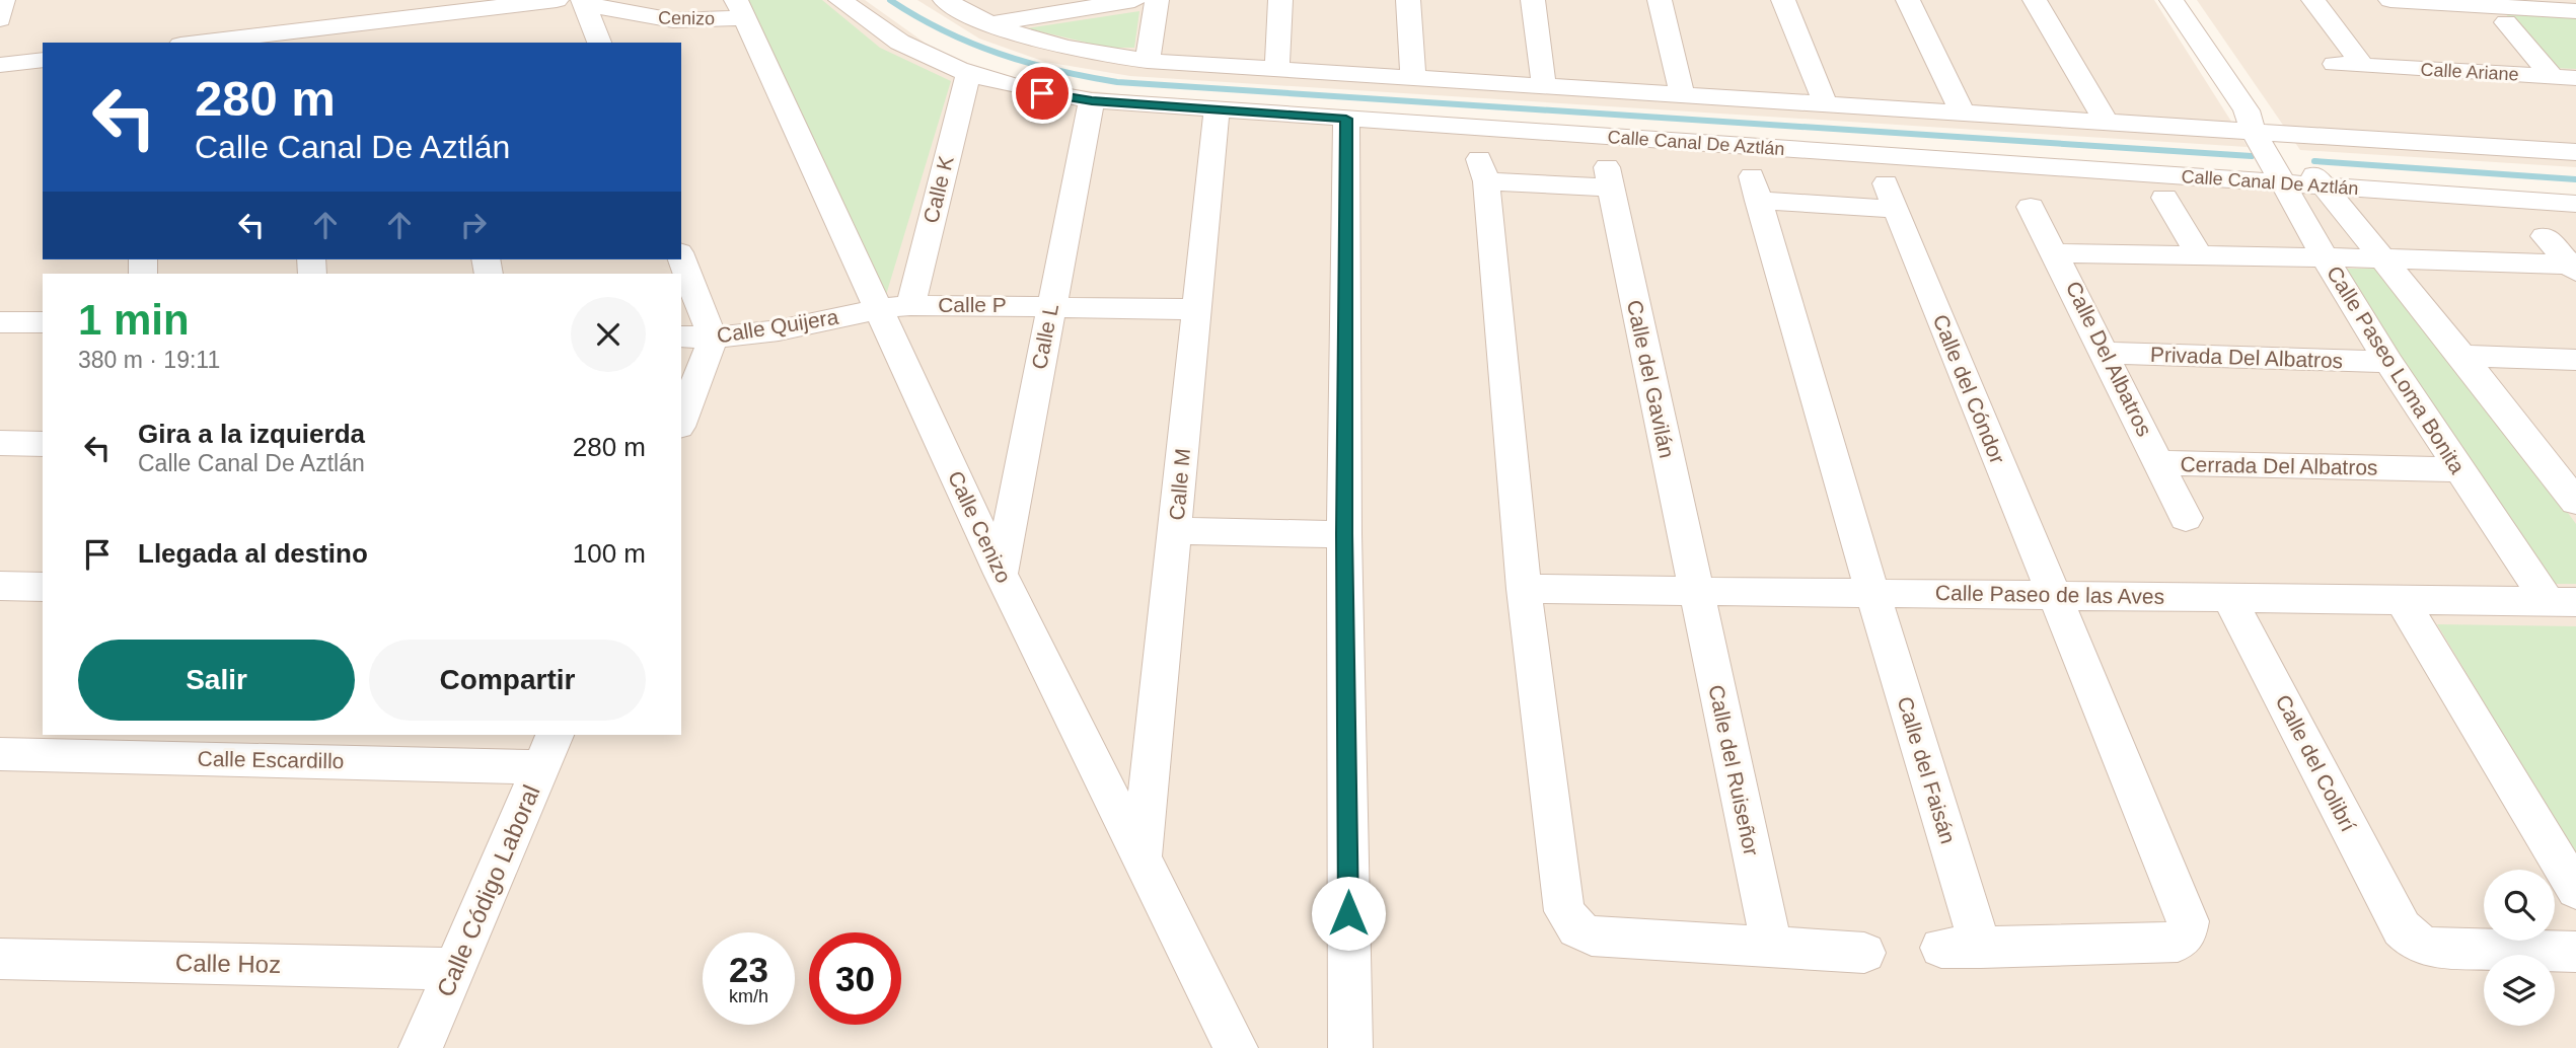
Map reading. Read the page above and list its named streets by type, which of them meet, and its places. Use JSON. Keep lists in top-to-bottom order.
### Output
{
  "streets": {
    "street": [
      "Cenizo",
      "Calle Ariane",
      "Calle Canal De Aztlán",
      "Calle K",
      "Calle P",
      "Calle Quijera",
      "Calle L",
      "Privada Del Albatros",
      "Calle Del Albatros",
      "Calle Paseo Loma Bonita",
      "Calle del Gavilán",
      "Calle del Cóndor",
      "Cerrada Del Albatros",
      "Calle M",
      "Calle Cenizo",
      "Calle Paseo de las Aves",
      "Calle Escardillo",
      "Calle del Colibrí",
      "Calle del Ruiseñor",
      "Calle del Faisán",
      "Calle Código Laboral",
      "Calle Hoz"
    ]
  },
  "crossings": [
    ["Cenizo", "Calle Cenizo"],
    ["Calle Canal De Aztlán", "Calle K"],
    ["Calle Canal De Aztlán", "Calle L"],
    ["Calle Canal De Aztlán", "Calle Paseo Loma Bonita"],
    ["Calle Canal De Aztlán", "Calle M"],
    ["Calle K", "Calle P"],
    ["Calle P", "Calle Quijera"],
    ["Calle P", "Calle L"],
    ["Calle P", "Calle M"],
    ["Calle P", "Calle Cenizo"],
    ["Calle Quijera", "Calle Cenizo"],
    ["Calle L", "Calle Cenizo"],
    ["Privada Del Albatros", "Calle Del Albatros"],
    ["Privada Del Albatros", "Calle Paseo Loma Bonita"],
    ["Calle Del Albatros", "Calle Paseo Loma Bonita"],
    ["Calle Del Albatros", "Cerrada Del Albatros"],
    ["Calle Paseo Loma Bonita", "Cerrada Del Albatros"],
    ["Calle Paseo Loma Bonita", "Calle Paseo de las Aves"],
    ["Calle del Gavilán", "Calle Paseo de las Aves"],
    ["Calle del Gavilán", "Calle del Ruiseñor"],
    ["Calle del Cóndor", "Calle Paseo de las Aves"],
    ["Calle del Cóndor", "Calle del Faisán"],
    ["Calle M", "Calle Cenizo"],
    ["Calle Paseo de las Aves", "Calle del Colibrí"],
    ["Calle Paseo de las Aves", "Calle del Ruiseñor"],
    ["Calle Paseo de las Aves", "Calle del Faisán"],
    ["Calle Escardillo", "Calle Código Laboral"],
    ["Calle Código Laboral", "Calle Hoz"]
  ],
  "page": {
    "turn": ["280 m", "Calle Canal De Aztlán"],
    "heading": ["1 min", "380 m · 19:11"],
    "list": [
      {
        "name": "Gira a la izquierda",
        "note": "Calle Canal De Aztlán",
        "value": "280 m"
      },
      {
        "name": "Llegada al destino",
        "value": "100 m"
      }
    ],
    "buttons": ["Salir", "Compartir"],
    "speed": "23 km/h",
    "limit": "30"
  }
}
